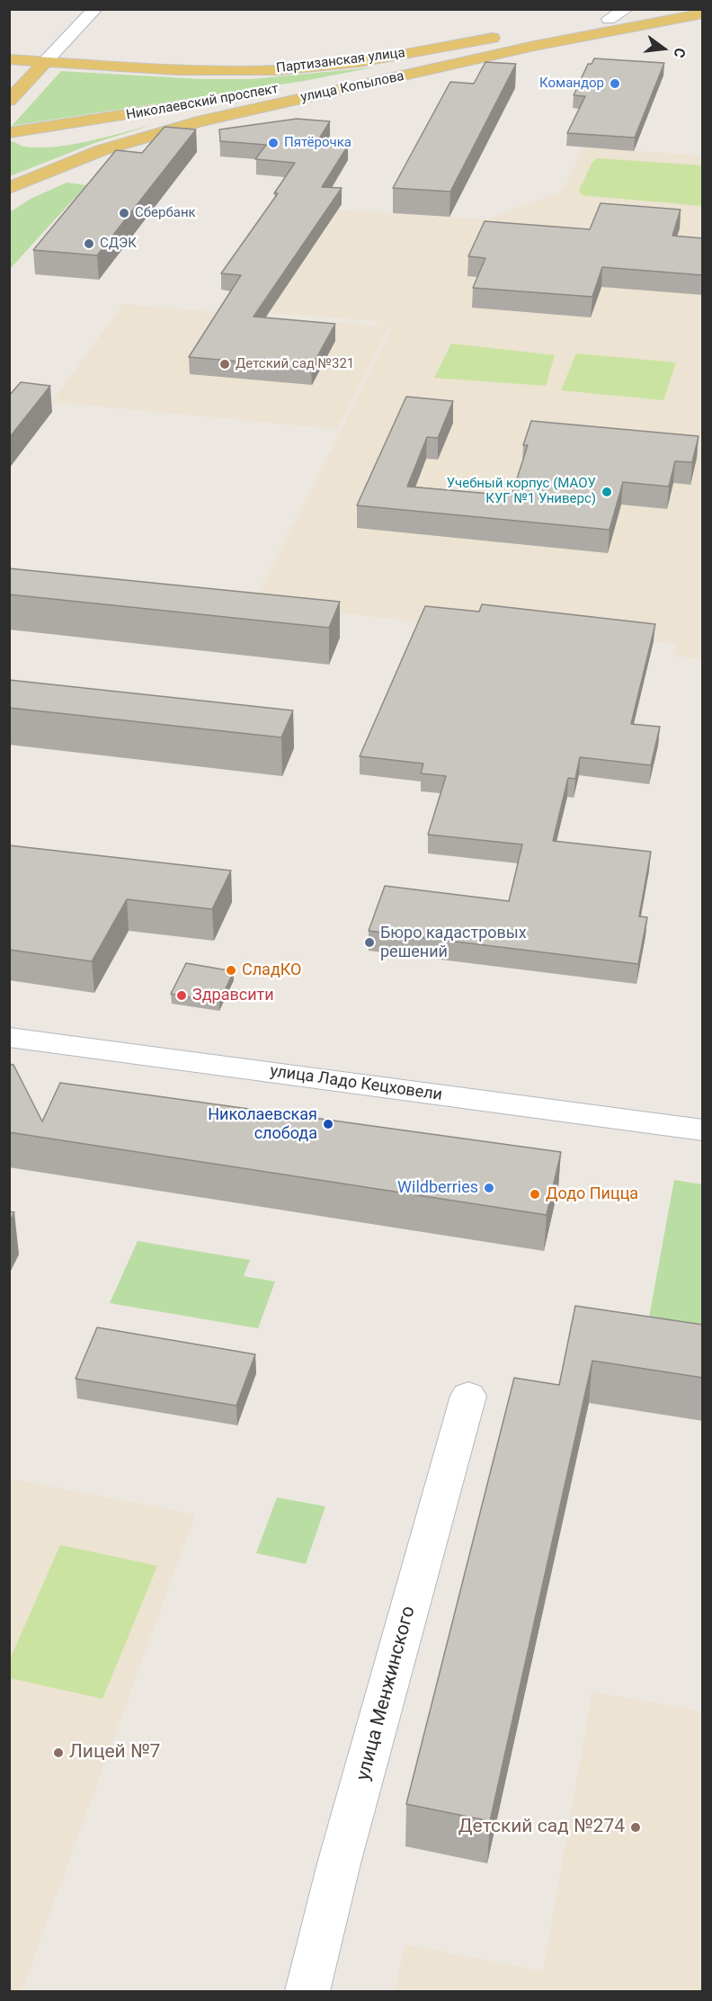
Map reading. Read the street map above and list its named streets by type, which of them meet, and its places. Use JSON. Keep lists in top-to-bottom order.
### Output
{
  "streets": {
    "main road": [
      "Партизанская улица",
      "улица Копылова",
      "Николаевский проспект",
      "улица Ладо Кецховели",
      "улица Менжинского"
    ]
  },
  "crossings": [
    ["улица Копылова", "Николаевский проспект"]
  ],
  "places": [
    "Командор",
    "Пятёрочка",
    "Сбербанк",
    "СДЭК",
    "Детский сад №321",
    "Учебный корпус (МАОУ КУГ №1 Универс)",
    "Бюро кадастровых решений",
    "СладКО",
    "Здравсити",
    "Николаевская слобода",
    "Wildberries",
    "Додо Пицца",
    "Лицей №7",
    "Детский сад №274"
  ],
  "north": "right"
}
